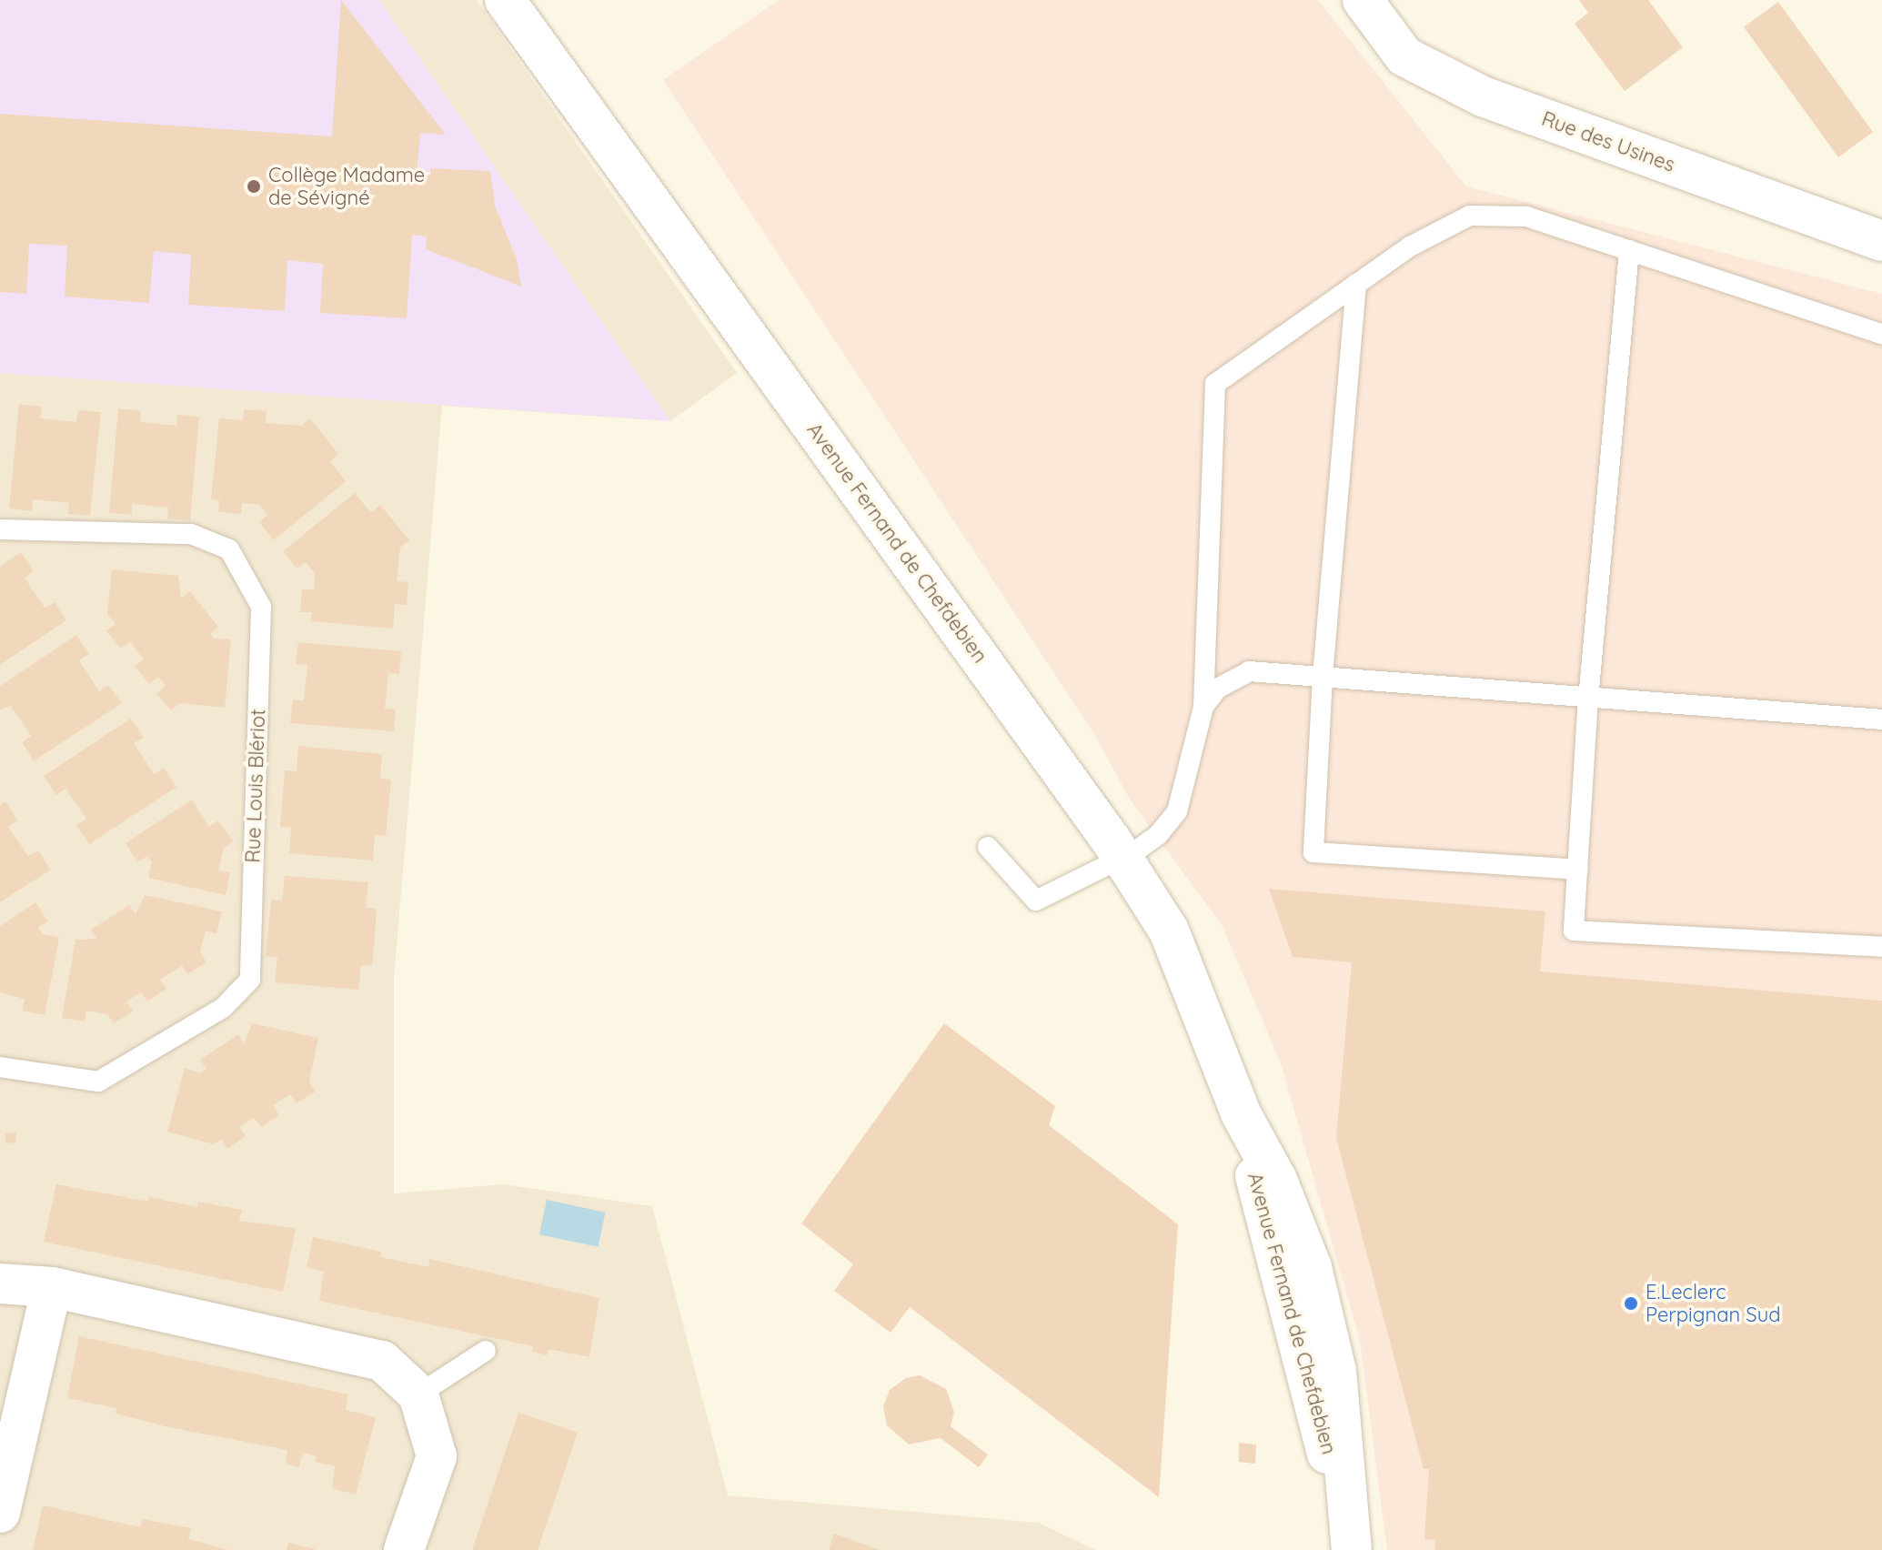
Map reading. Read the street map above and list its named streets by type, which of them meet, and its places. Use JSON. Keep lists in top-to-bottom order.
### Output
{
  "streets": {
    "street": ["Rue des Usines", "Avenue Fernand de Chefdebien"],
    "lane": ["Rue Louis Blériot"]
  },
  "places": ["Collège Madame de Sévigné", "E.Leclerc Perpignan Sud"]
}
